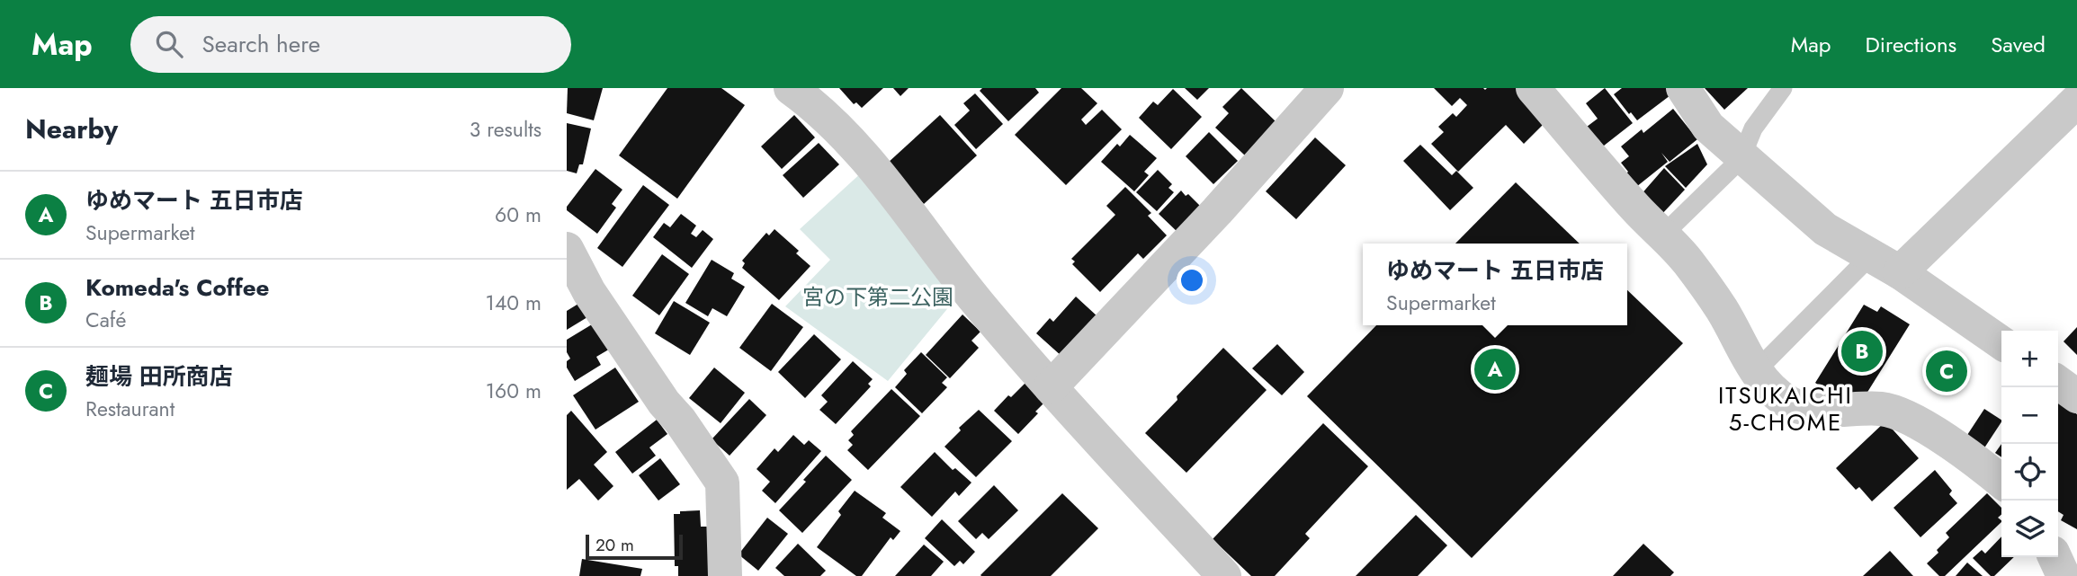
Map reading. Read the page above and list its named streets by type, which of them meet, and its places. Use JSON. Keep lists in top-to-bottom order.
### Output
{
  "districts": ["ITSUKAICHI 5-CHOME"],
  "parks": ["宮の下第二公園"],
  "scale_bar": "20 m",
  "page": {
    "header": "Map",
    "search": "Search here",
    "nav": ["Map", "Directions", "Saved"],
    "heading": ["Nearby", "3 results"],
    "list": [
      {
        "mark": "A",
        "name": "ゆめマート 五日市店",
        "note": "Supermarket",
        "value": "60 m"
      },
      {
        "mark": "B",
        "name": "Komeda's Coffee",
        "note": "Café",
        "value": "140 m"
      },
      {
        "mark": "C",
        "name": "麺場 田所商店",
        "note": "Restaurant",
        "value": "160 m"
      }
    ],
    "popup": ["ゆめマート 五日市店", "Supermarket"],
    "pins": ["B", "A", "C"],
    "map_buttons": ["+", "−"],
    "scale": "20 m"
  }
}
